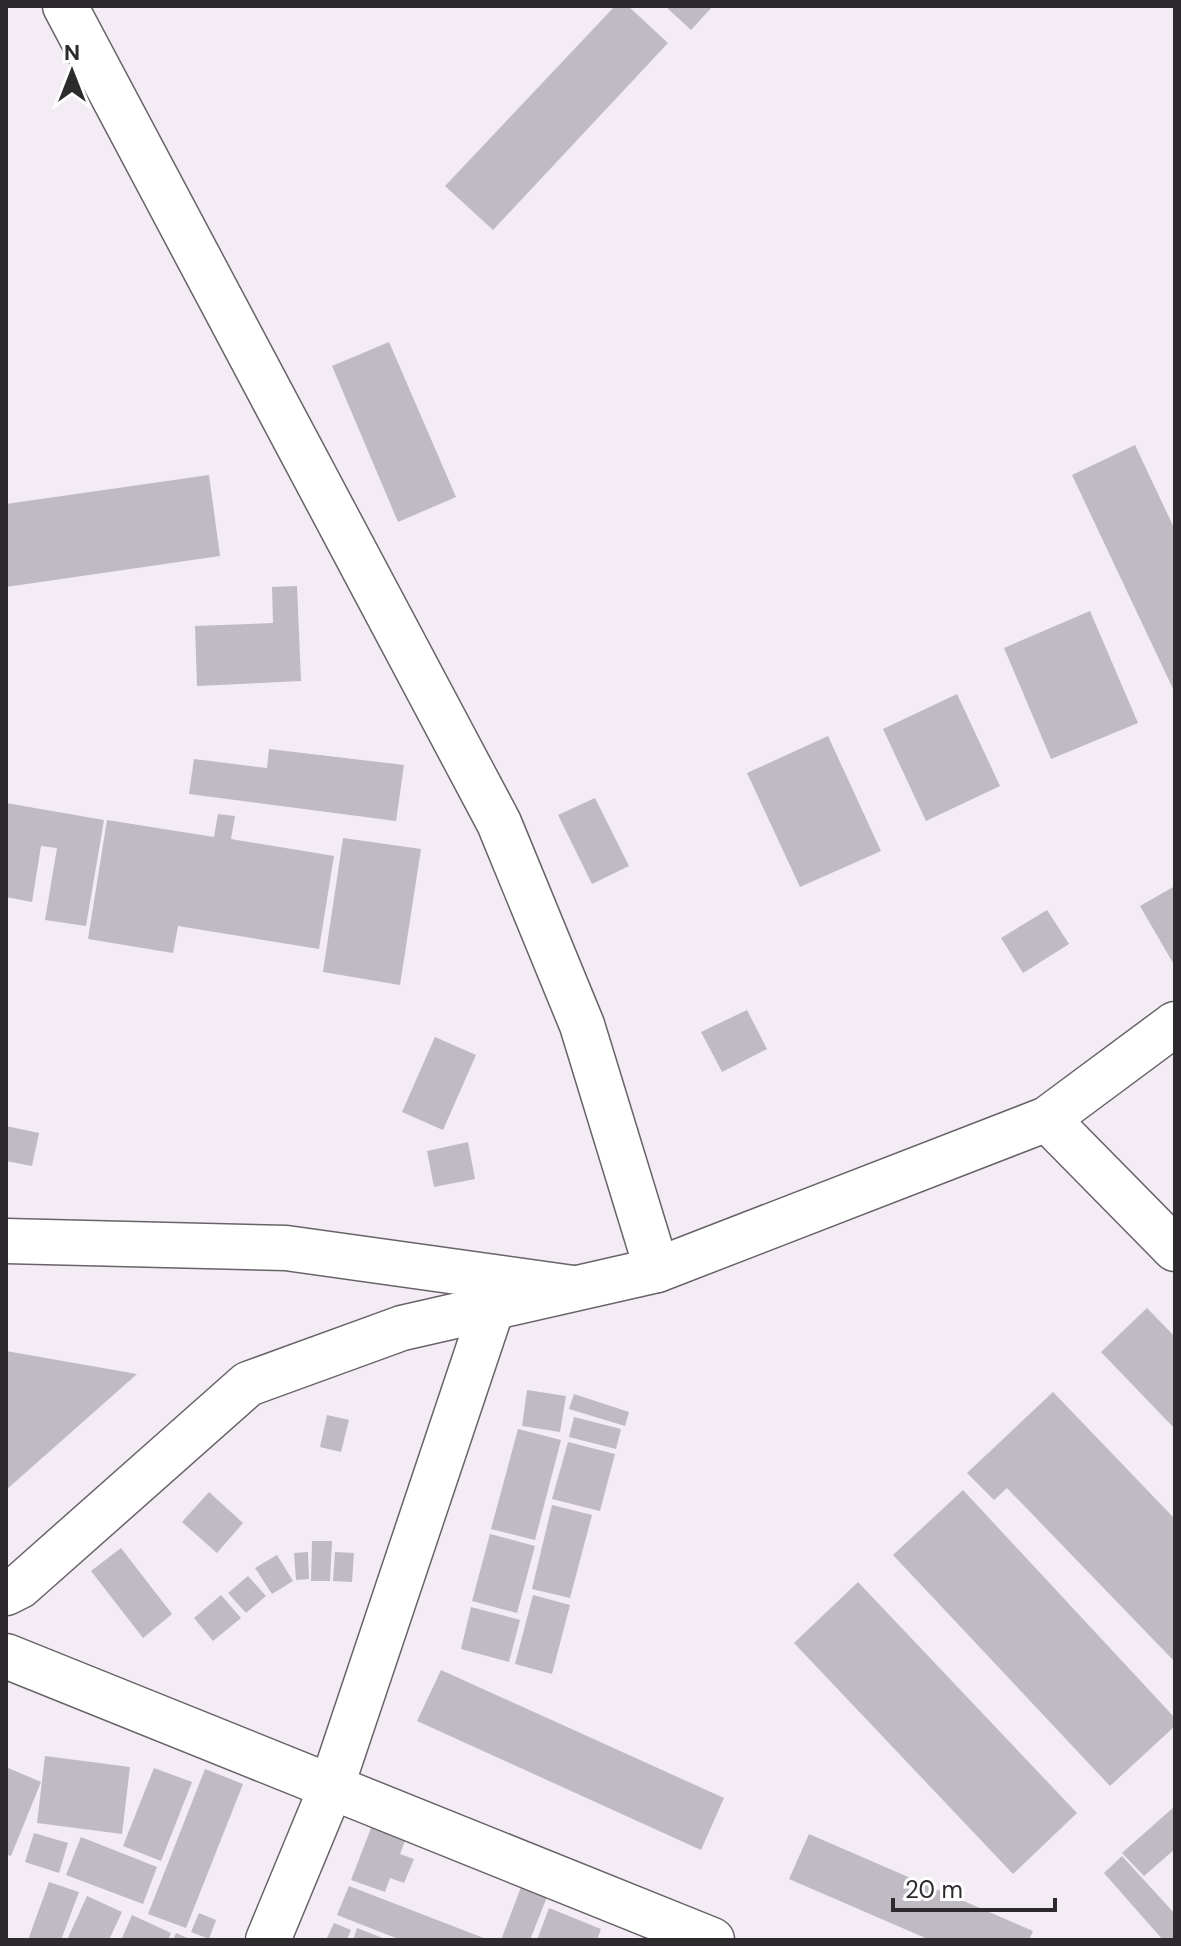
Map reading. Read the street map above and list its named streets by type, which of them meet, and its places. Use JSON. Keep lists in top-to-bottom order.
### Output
{
  "scale_bar": "20 m",
  "north": "top"
}
